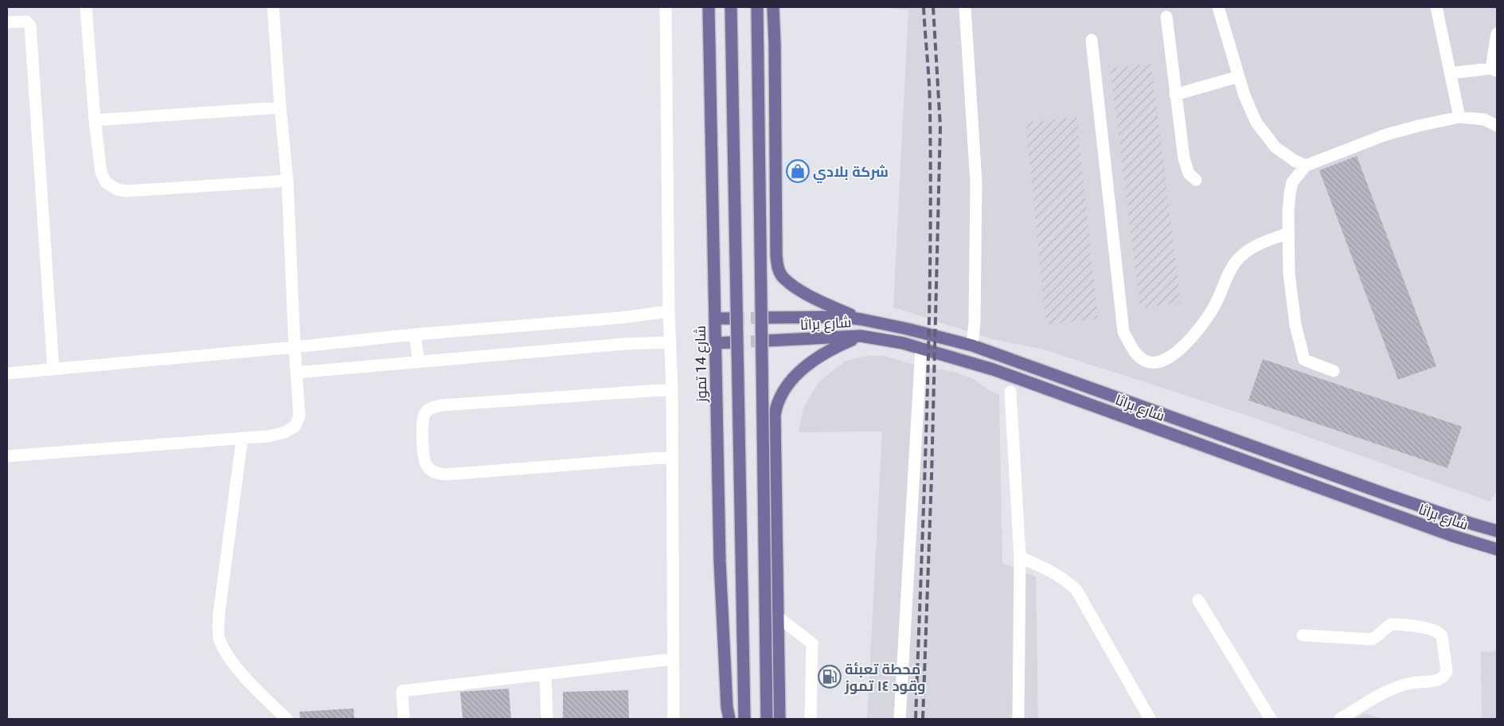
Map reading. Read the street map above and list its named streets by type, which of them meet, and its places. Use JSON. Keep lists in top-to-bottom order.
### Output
{
  "streets": {
    "main road": ["شارع براثا", "شارع 14 تموز"]
  },
  "places": {
    "shop": ["شركة بلادي"],
    "fuel station": ["محطة تعبئة وقود ١٤ تموز"]
  }
}
